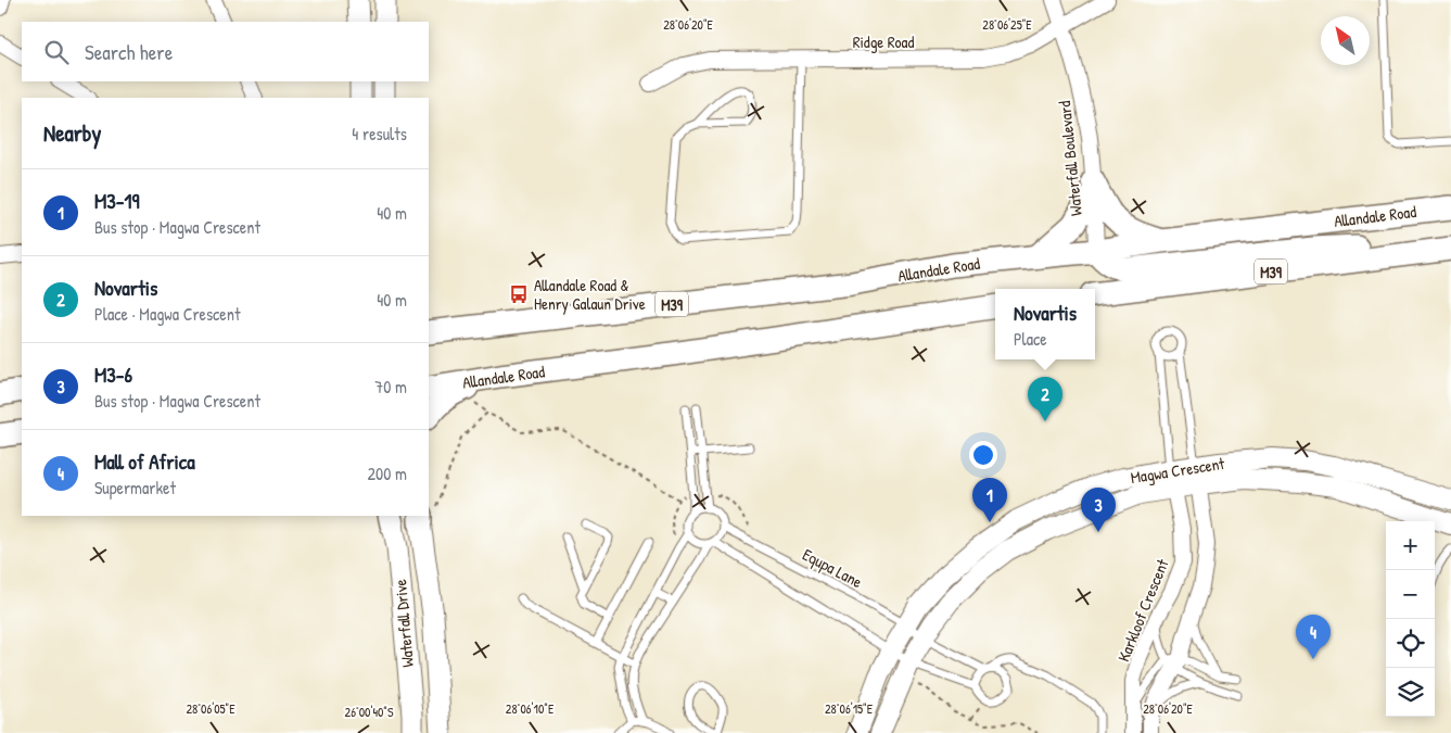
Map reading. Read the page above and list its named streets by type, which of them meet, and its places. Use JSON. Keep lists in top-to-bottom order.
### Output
{
  "streets": {
    "main road": ["Allandale Road", "M39", "Waterfall Drive"],
    "street": [
      "Ridge Road",
      "Waterfall Boulevard",
      "Magwa Crescent",
      "Karkloof Crescent"
    ],
    "lane": ["Equpa Lane"]
  },
  "crossings": [
    ["Ridge Road", "Waterfall Boulevard"],
    ["Waterfall Boulevard", "Allandale Road"],
    ["Magwa Crescent", "Equpa Lane"],
    ["Magwa Crescent", "Karkloof Crescent"]
  ],
  "places": {
    "bus stop": ["Allandale Road & Henry Galaun Drive"]
  },
  "north": "top left",
  "page": {
    "search": "Search here",
    "heading": ["Nearby", "4 results"],
    "list": [
      {
        "mark": "1",
        "name": "M3-19",
        "note": "Bus stop · Magwa Crescent",
        "value": "40 m"
      },
      {
        "mark": "2",
        "name": "Novartis",
        "note": "Place · Magwa Crescent",
        "value": "40 m"
      },
      {
        "mark": "3",
        "name": "M3-6",
        "note": "Bus stop · Magwa Crescent",
        "value": "70 m"
      },
      {
        "mark": "4",
        "name": "Mall of Africa",
        "note": "Supermarket",
        "value": "200 m"
      }
    ],
    "popup": ["Novartis", "Place"],
    "pins": [
      "2",
      "1",
      "3",
      "4"
    ],
    "map_buttons": ["+", "−"]
  },
  "coordinates": [
    "28°06'20\"E",
    "28°06'25\"E",
    "28°06'05\"E",
    "28°06'10\"E",
    "28°06'15\"E",
    "26°00'40\"S"
  ]
}
